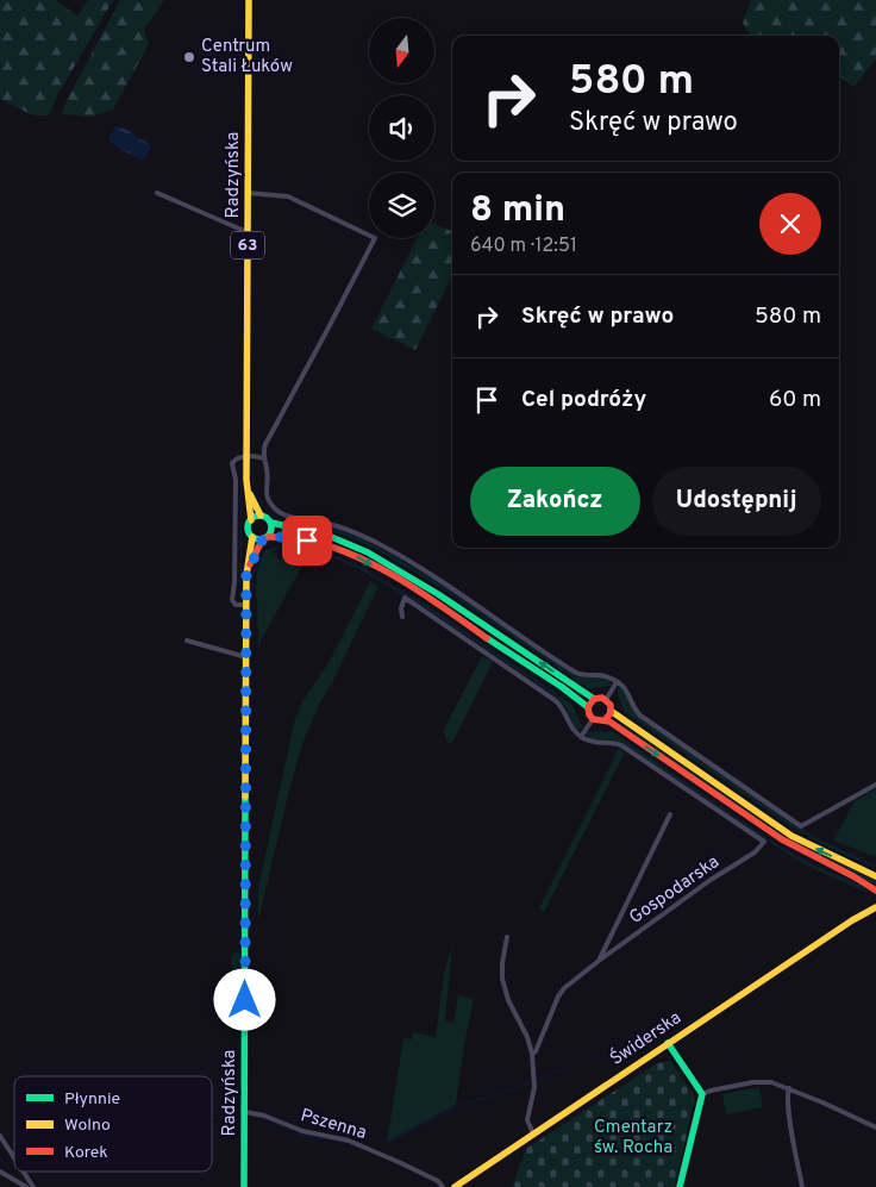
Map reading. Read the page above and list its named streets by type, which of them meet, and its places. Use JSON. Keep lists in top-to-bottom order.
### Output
{
  "streets": {
    "main road": ["Radzyńska", "63", "Świderska"],
    "street": ["Gospodarska", "Pszenna"]
  },
  "crossings": [
    ["Radzyńska", "63"],
    ["Radzyńska", "Pszenna"]
  ],
  "parks": ["Cmentarz św. Rocha"],
  "places": ["Centrum Stali Łuków"],
  "legend": ["Płynnie", "Wolno", "Korek"],
  "north": "bottom",
  "page": {
    "turn": ["580 m", "Skręć w prawo"],
    "heading": ["8 min", "640 m · 12:51"],
    "list": [
      {
        "name": "Skręć w prawo",
        "value": "580 m"
      },
      {
        "name": "Cel podróży",
        "value": "60 m"
      }
    ],
    "buttons": ["Zakończ", "Udostępnij"]
  }
}
